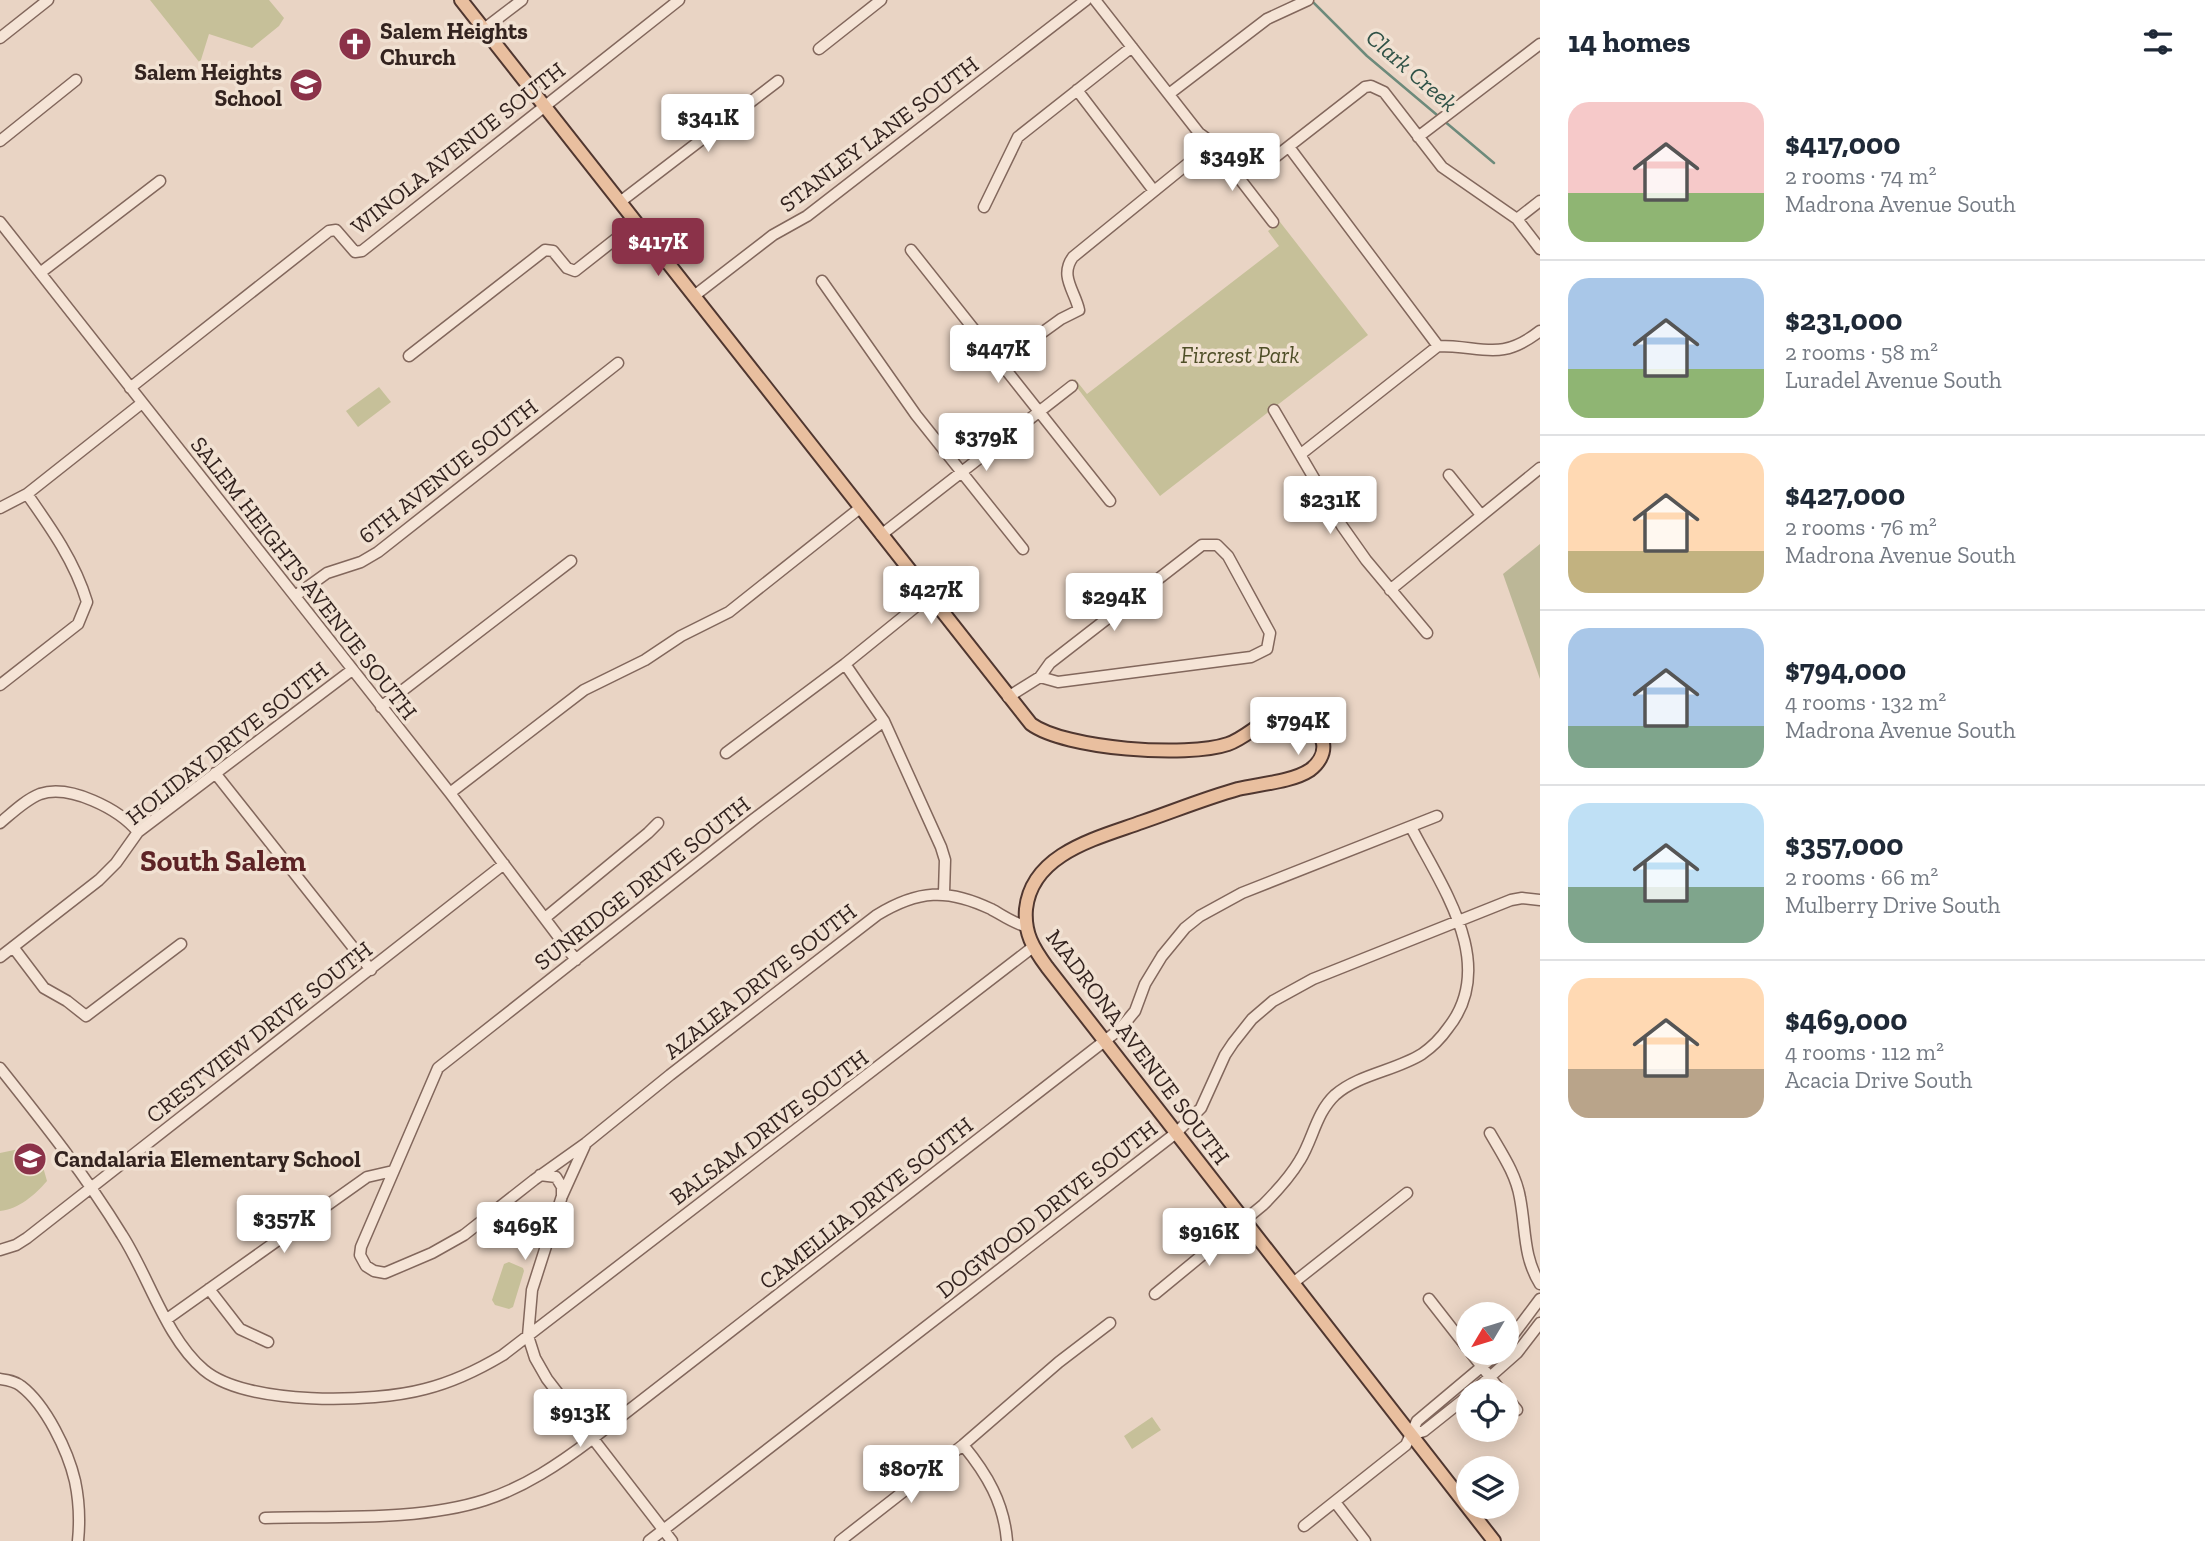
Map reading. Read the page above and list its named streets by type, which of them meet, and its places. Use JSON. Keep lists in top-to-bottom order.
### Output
{
  "streets": {
    "main road": ["MADRONA AVENUE SOUTH"],
    "street": [
      "STANLEY LANE SOUTH",
      "WINOLA AVENUE SOUTH",
      "6TH AVENUE SOUTH",
      "SALEM HEIGHTS AVENUE SOUTH",
      "HOLIDAY DRIVE SOUTH",
      "SUNRIDGE DRIVE SOUTH",
      "AZALEA DRIVE SOUTH",
      "CRESTVIEW DRIVE SOUTH",
      "BALSAM DRIVE SOUTH",
      "CAMELLIA DRIVE SOUTH",
      "DOGWOOD DRIVE SOUTH"
    ]
  },
  "crossings": [
    ["STANLEY LANE SOUTH", "MADRONA AVENUE SOUTH"],
    ["WINOLA AVENUE SOUTH", "SALEM HEIGHTS AVENUE SOUTH"],
    ["WINOLA AVENUE SOUTH", "MADRONA AVENUE SOUTH"],
    ["6TH AVENUE SOUTH", "SALEM HEIGHTS AVENUE SOUTH"],
    ["SALEM HEIGHTS AVENUE SOUTH", "HOLIDAY DRIVE SOUTH"],
    ["SALEM HEIGHTS AVENUE SOUTH", "SUNRIDGE DRIVE SOUTH"],
    ["SALEM HEIGHTS AVENUE SOUTH", "CRESTVIEW DRIVE SOUTH"],
    ["SUNRIDGE DRIVE SOUTH", "AZALEA DRIVE SOUTH"],
    ["AZALEA DRIVE SOUTH", "MADRONA AVENUE SOUTH"],
    ["CRESTVIEW DRIVE SOUTH", "BALSAM DRIVE SOUTH"],
    ["MADRONA AVENUE SOUTH", "BALSAM DRIVE SOUTH"],
    ["MADRONA AVENUE SOUTH", "CAMELLIA DRIVE SOUTH"],
    ["MADRONA AVENUE SOUTH", "DOGWOOD DRIVE SOUTH"]
  ],
  "districts": ["South Salem"],
  "water": ["Clark Creek"],
  "parks": ["Fircrest Park"],
  "places": {
    "church": ["Salem Heights Church"],
    "school or university": ["Salem Heights School", "Candalaria Elementary School"]
  },
  "north": "bottom left",
  "page": {
    "heading": "14 homes",
    "list": [
      {
        "name": "$417,000",
        "note": "2 rooms · 74 m² · Madrona Avenue South"
      },
      {
        "name": "$231,000",
        "note": "2 rooms · 58 m² · Luradel Avenue South"
      },
      {
        "name": "$427,000",
        "note": "2 rooms · 76 m² · Madrona Avenue South"
      },
      {
        "name": "$794,000",
        "note": "4 rooms · 132 m² · Madrona Avenue South"
      },
      {
        "name": "$357,000",
        "note": "2 rooms · 66 m² · Mulberry Drive South"
      },
      {
        "name": "$469,000",
        "note": "4 rooms · 112 m² · Acacia Drive South"
      }
    ],
    "price": [
      "$341K",
      "$349K",
      "$417K",
      "$447K",
      "$379K",
      "$231K",
      "$427K",
      "$294K",
      "$794K",
      "$357K",
      "$469K",
      "$916K",
      "$913K",
      "$807K"
    ]
  }
}
